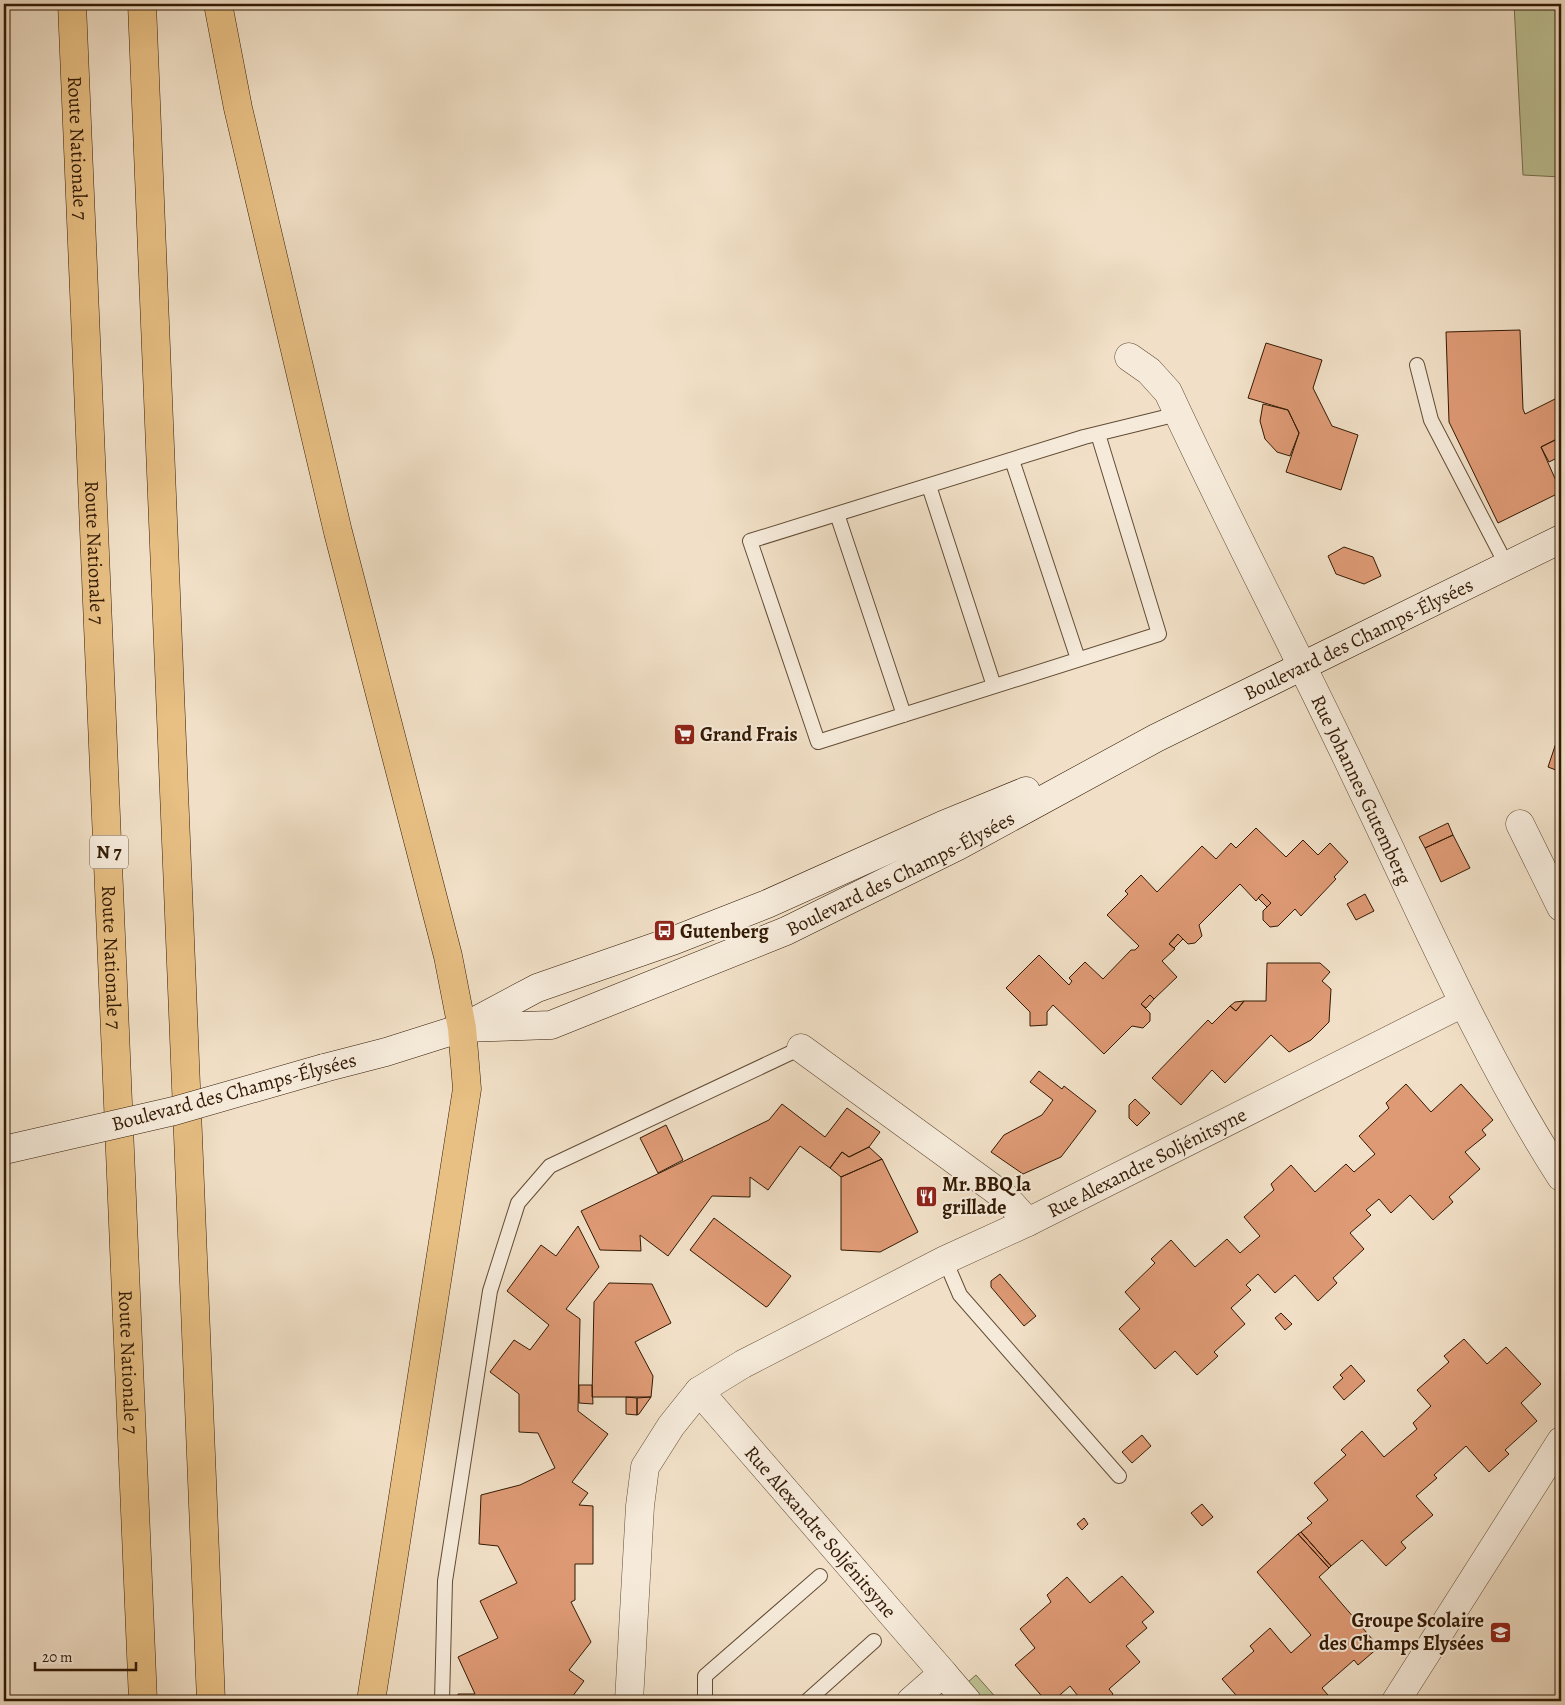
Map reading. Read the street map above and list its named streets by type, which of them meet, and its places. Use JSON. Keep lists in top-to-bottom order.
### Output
{
  "streets": {
    "main road": ["Route Nationale 7", "N 7"],
    "street": ["Boulevard des Champs-Élysées", "Rue Johannes Gutemberg", "Rue Alexandre Soljénitsyne"]
  },
  "crossings": [
    ["Boulevard des Champs-Élysées", "Rue Johannes Gutemberg"],
    ["Rue Johannes Gutemberg", "Rue Alexandre Soljénitsyne"]
  ],
  "places": {
    "supermarket": ["Grand Frais"],
    "bus stop": ["Gutenberg"],
    "restaurant": ["Mr. BBQ la grillade"],
    "school or university": ["Groupe Scolaire des Champs Elysées"]
  },
  "scale_bar": "20 m"
}
